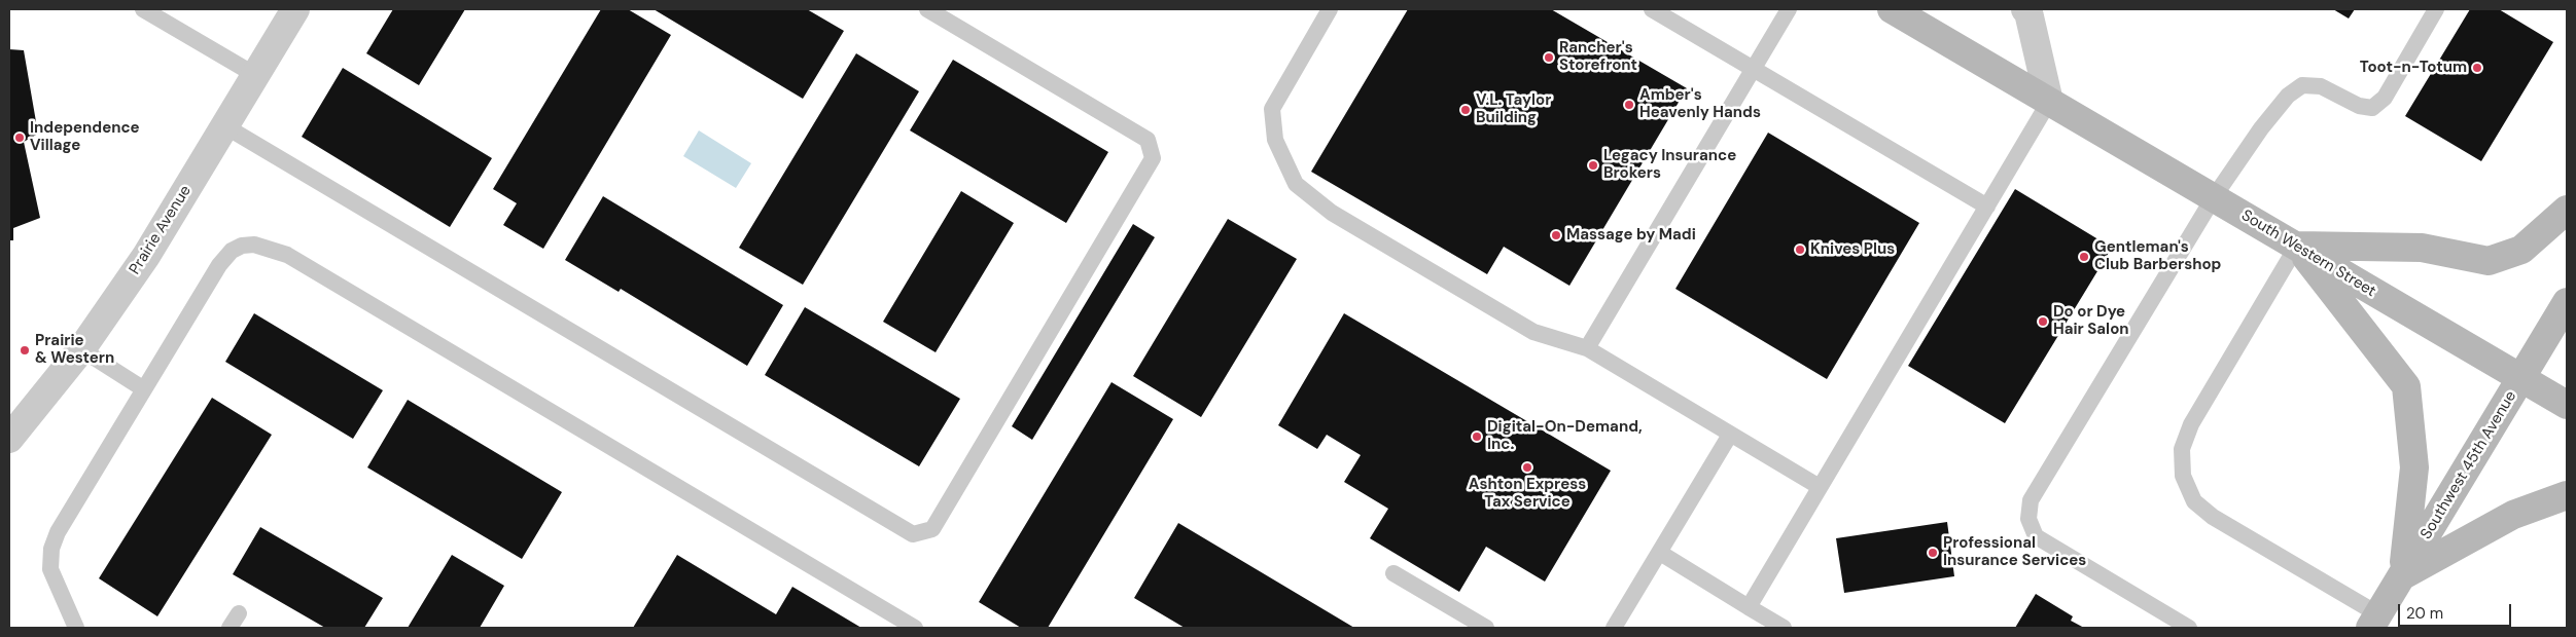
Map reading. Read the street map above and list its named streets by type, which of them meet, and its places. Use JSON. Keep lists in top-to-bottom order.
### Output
{
  "streets": {
    "main road": ["South Western Street", "Southwest 45th Avenue"],
    "street": ["Prairie Avenue"]
  },
  "crossings": [
    ["South Western Street", "Southwest 45th Avenue"]
  ],
  "places": [
    "Rancher's Storefront",
    "Toot-n-Totum",
    "Amber's Heavenly Hands",
    "V.L. Taylor Building",
    "Independence Village",
    "Legacy Insurance Brokers",
    "Massage by Madi",
    "Knives Plus",
    "Gentleman's Club Barbershop",
    "Do or Dye Hair Salon",
    "Prairie & Western",
    "Digital-On-Demand, Inc.",
    "Ashton Express Tax Service",
    "Professional Insurance Services"
  ],
  "scale_bar": "20 m"
}
